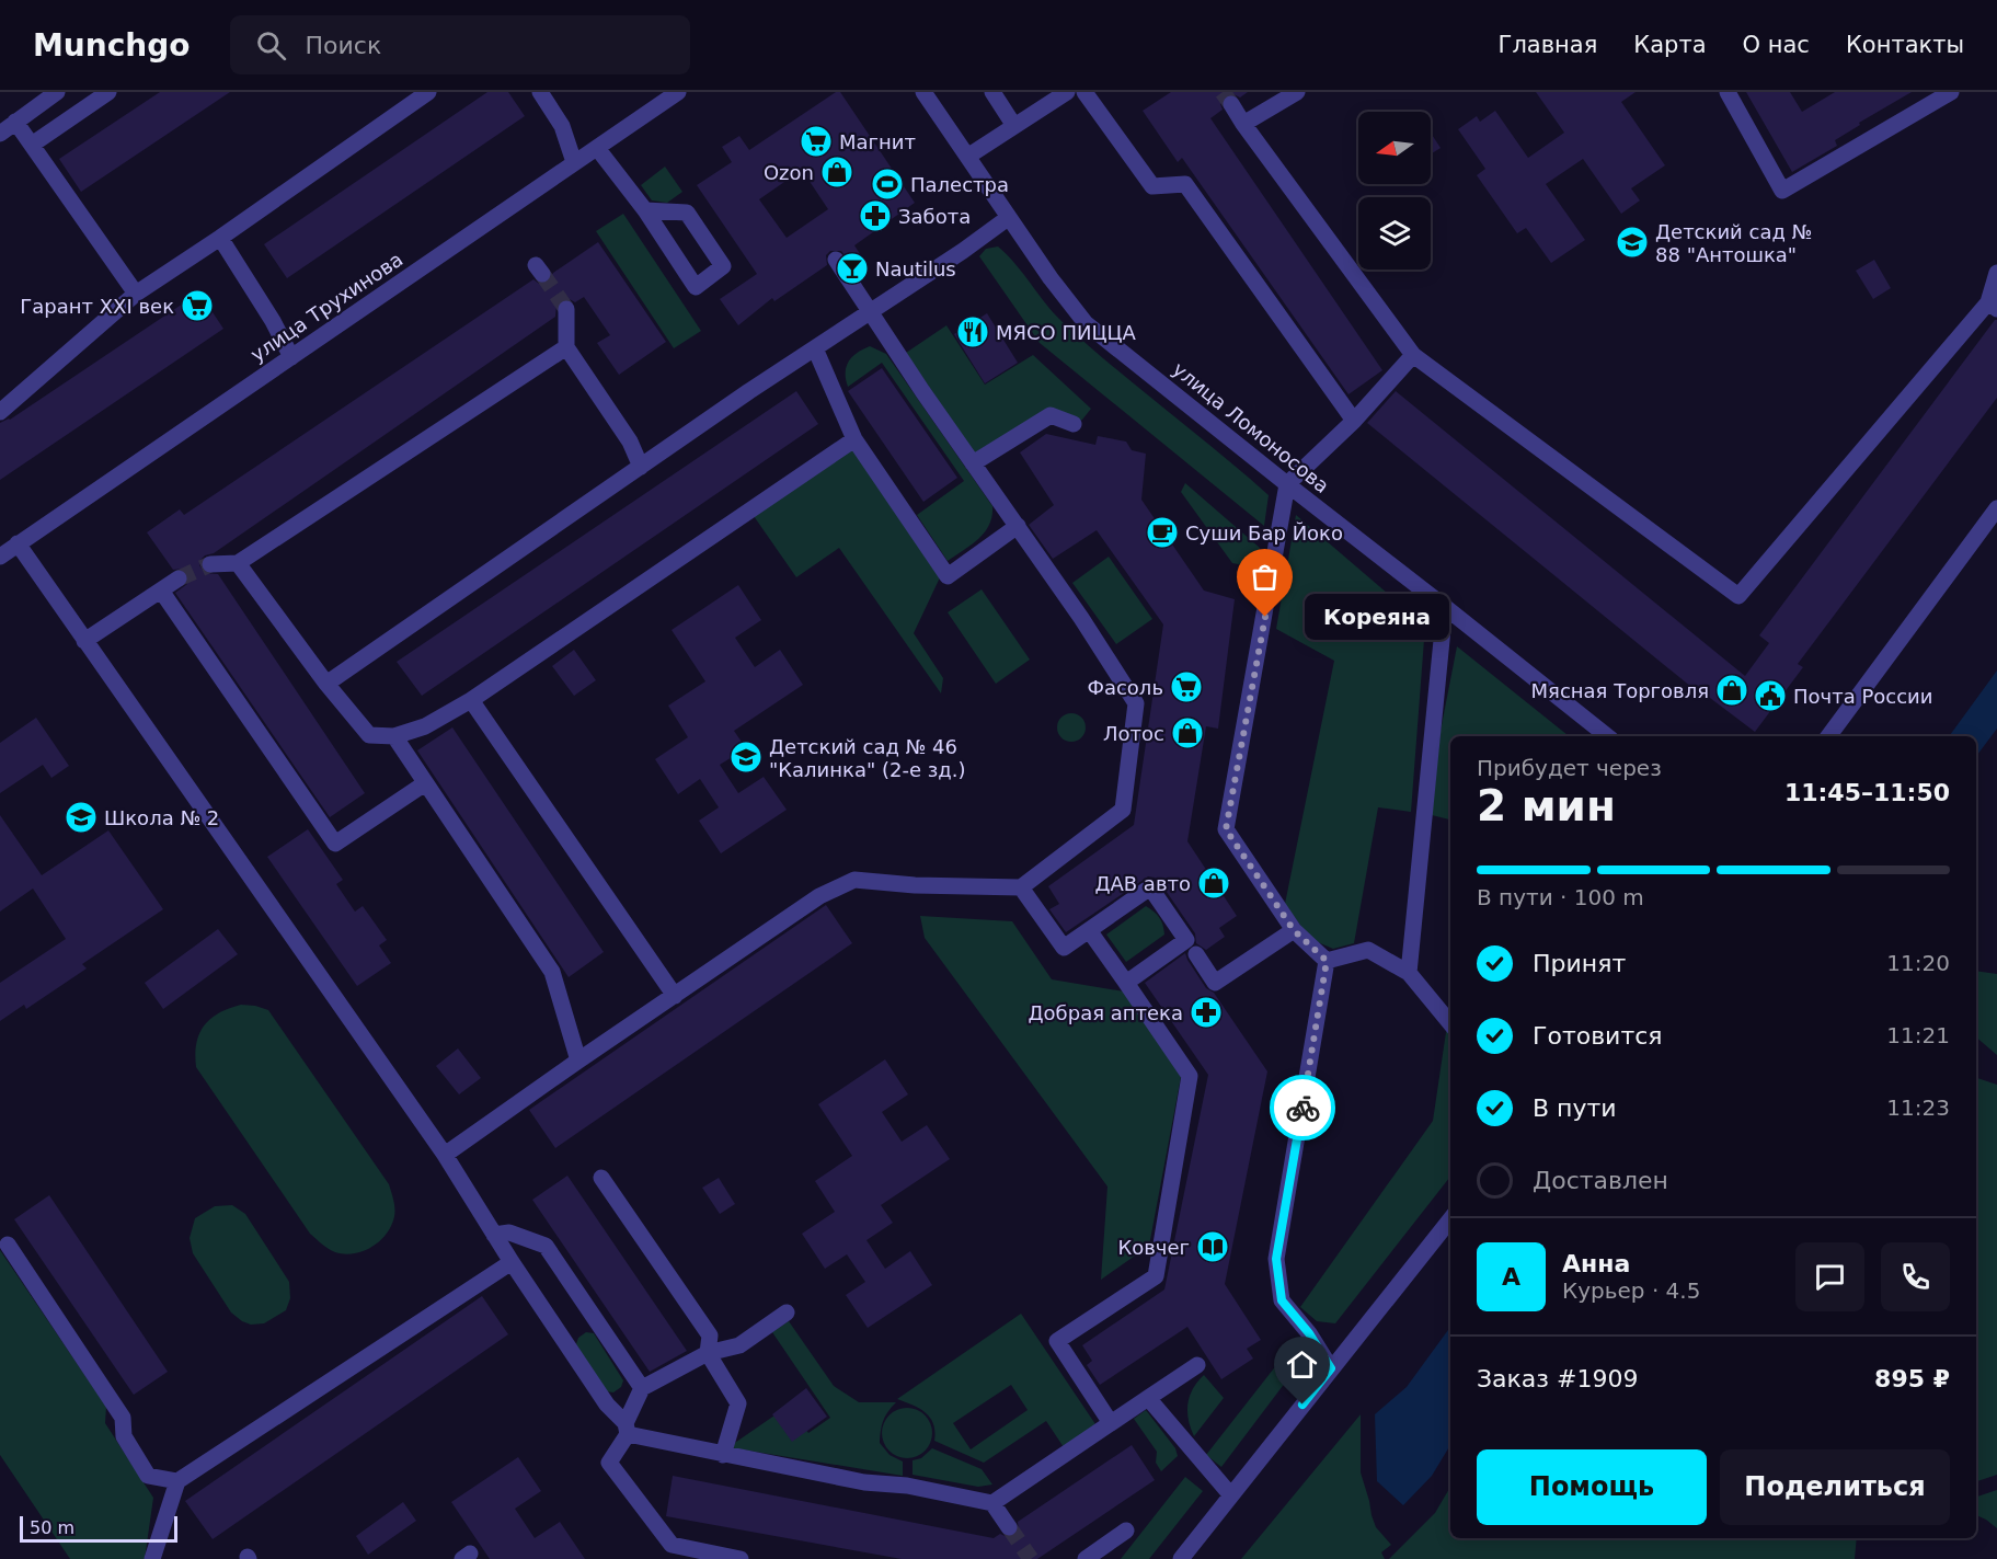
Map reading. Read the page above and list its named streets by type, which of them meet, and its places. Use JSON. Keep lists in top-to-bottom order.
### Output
{
  "streets": {
    "street": ["улица Трухинова", "улица Ломоносова"]
  },
  "places": {
    "supermarket": ["Магнит", "Гарант XXI век", "Фасоль"],
    "shop": [
      "Ozon",
      "Мясная Торговля",
      "Лотос",
      "ДАВ авто"
    ],
    "sports": ["Палестра"],
    "pharmacy": ["Забота", "Добрая аптека"],
    "school or university": ["Детский сад № 88 \"Антошка\"", "Детский сад № 46 \"Калинка\" (2-е зд.)", "Школа № 2"],
    "bar": ["Nautilus"],
    "restaurant": ["МЯСО ПИЦЦА"],
    "cafe": ["Суши Бар Йоко"],
    "other": ["Кореяна"],
    "public building": ["Почта России"],
    "library": ["Ковчег"]
  },
  "scale_bar": "50 m",
  "north": "left",
  "page": {
    "header": "Munchgo",
    "search": "Поиск",
    "nav": [
      "Главная",
      "Карта",
      "О нас",
      "Контакты"
    ],
    "bubble": "Кореяна",
    "heading": ["2 мин", "Прибудет через", "11:45–11:50"],
    "panel": [
      "Анна",
      "Курьер · 4.5",
      "Заказ #1909",
      "895 ₽"
    ],
    "bar": "В пути · 100 m",
    "list": [
      ["Принят", "11:20"],
      ["Готовится", "11:21"],
      ["В пути", "11:23"],
      "Доставлен"
    ],
    "round": "А",
    "buttons": ["Помощь", "Поделиться"],
    "scale": "50 m"
  }
}
